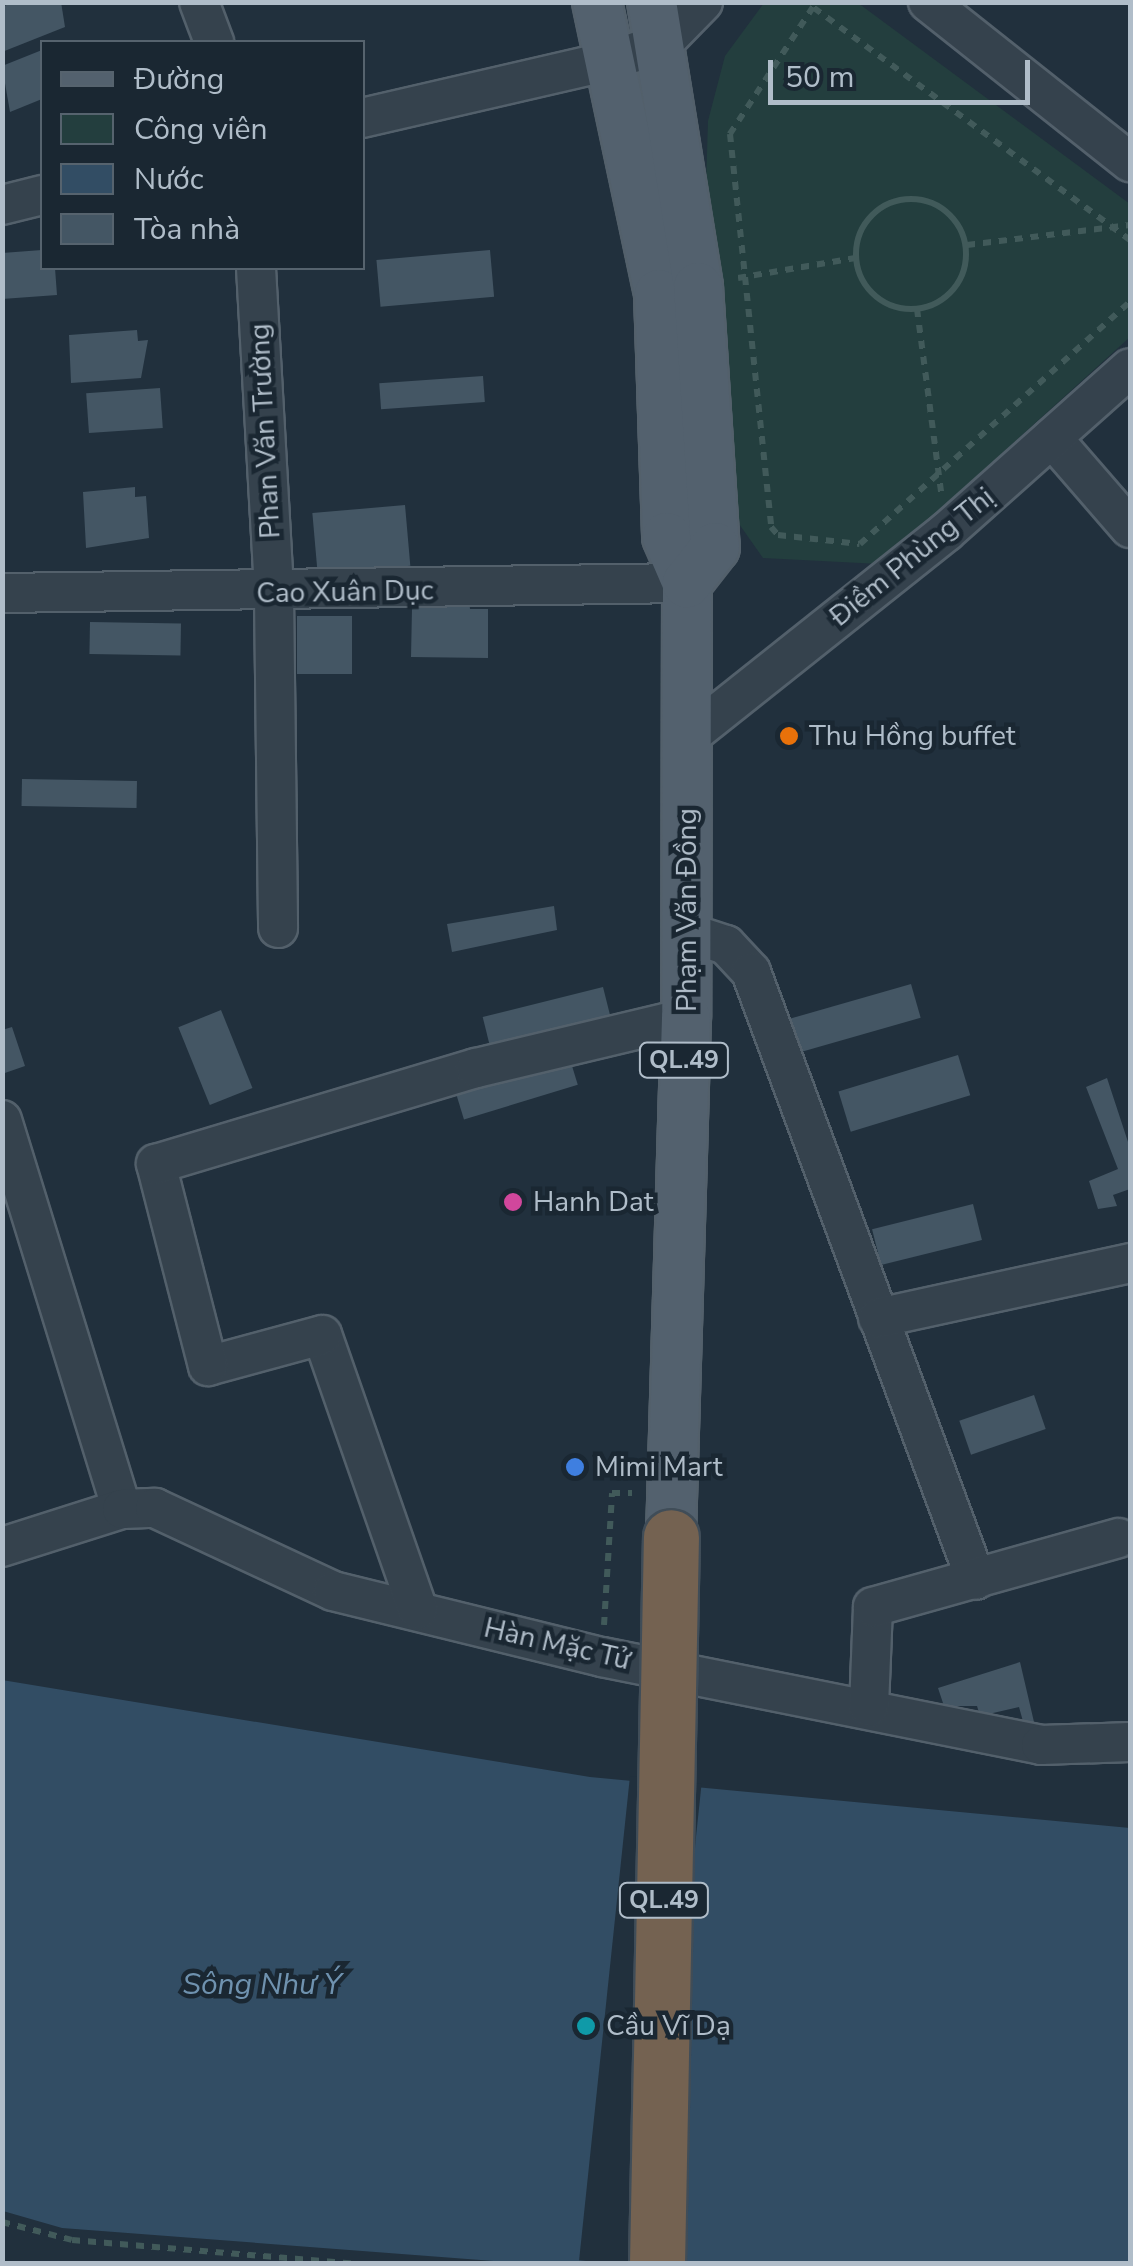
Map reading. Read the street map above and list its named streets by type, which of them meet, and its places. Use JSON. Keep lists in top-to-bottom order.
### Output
{
  "streets": {
    "highway": ["QL.49"],
    "main road": ["Phạm Văn Đồng"],
    "street": [
      "Phan Văn Trường",
      "Điềm Phùng Thị",
      "Cao Xuân Dục",
      "Hàn Mặc Tử"
    ]
  },
  "crossings": [
    ["Phan Văn Trường", "Cao Xuân Dục"],
    ["Điềm Phùng Thị", "Phạm Văn Đồng"],
    ["Cao Xuân Dục", "Phạm Văn Đồng"],
    ["Phạm Văn Đồng", "QL.49"]
  ],
  "water": ["Sông Như Ý"],
  "places": [
    "Thu Hồng buffet",
    "Hanh Dat",
    "Mimi Mart",
    "Cầu Vĩ Dạ"
  ],
  "legend": [
    "Đường",
    "Công viên",
    "Nước",
    "Tòa nhà"
  ],
  "scale_bar": "50 m"
}
